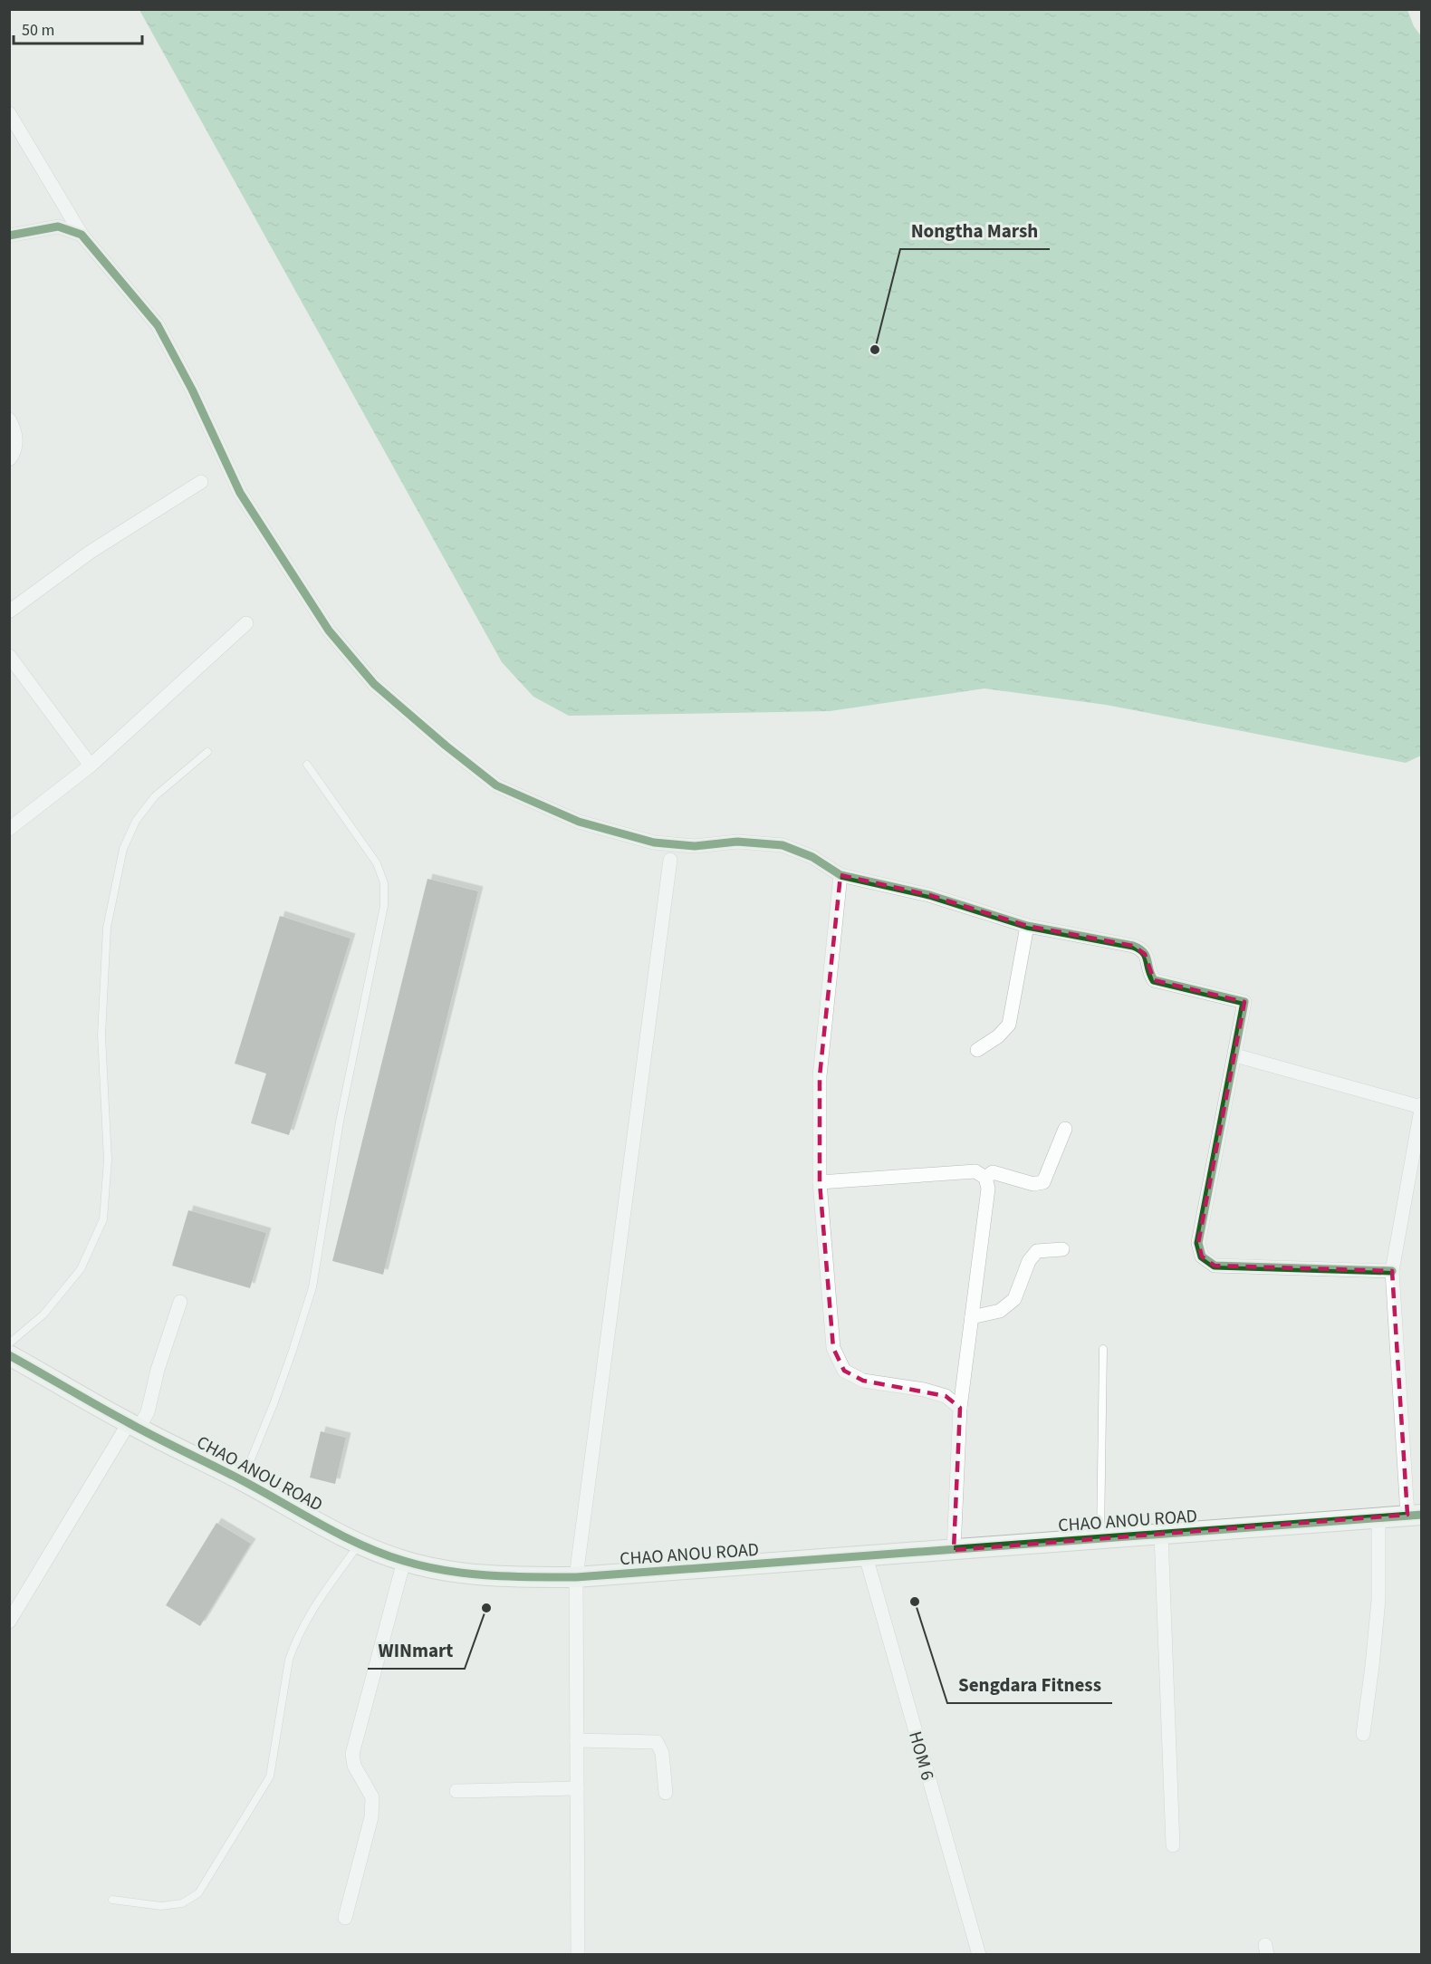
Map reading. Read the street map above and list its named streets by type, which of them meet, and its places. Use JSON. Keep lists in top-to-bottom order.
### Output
{
  "streets": {
    "street": ["CHAO ANOU ROAD", "HOM 6"]
  },
  "crossings": [
    ["CHAO ANOU ROAD", "HOM 6"]
  ],
  "places": ["Nongtha Marsh", "Sengdara Fitness", "WINmart"],
  "scale_bar": "50 m"
}
